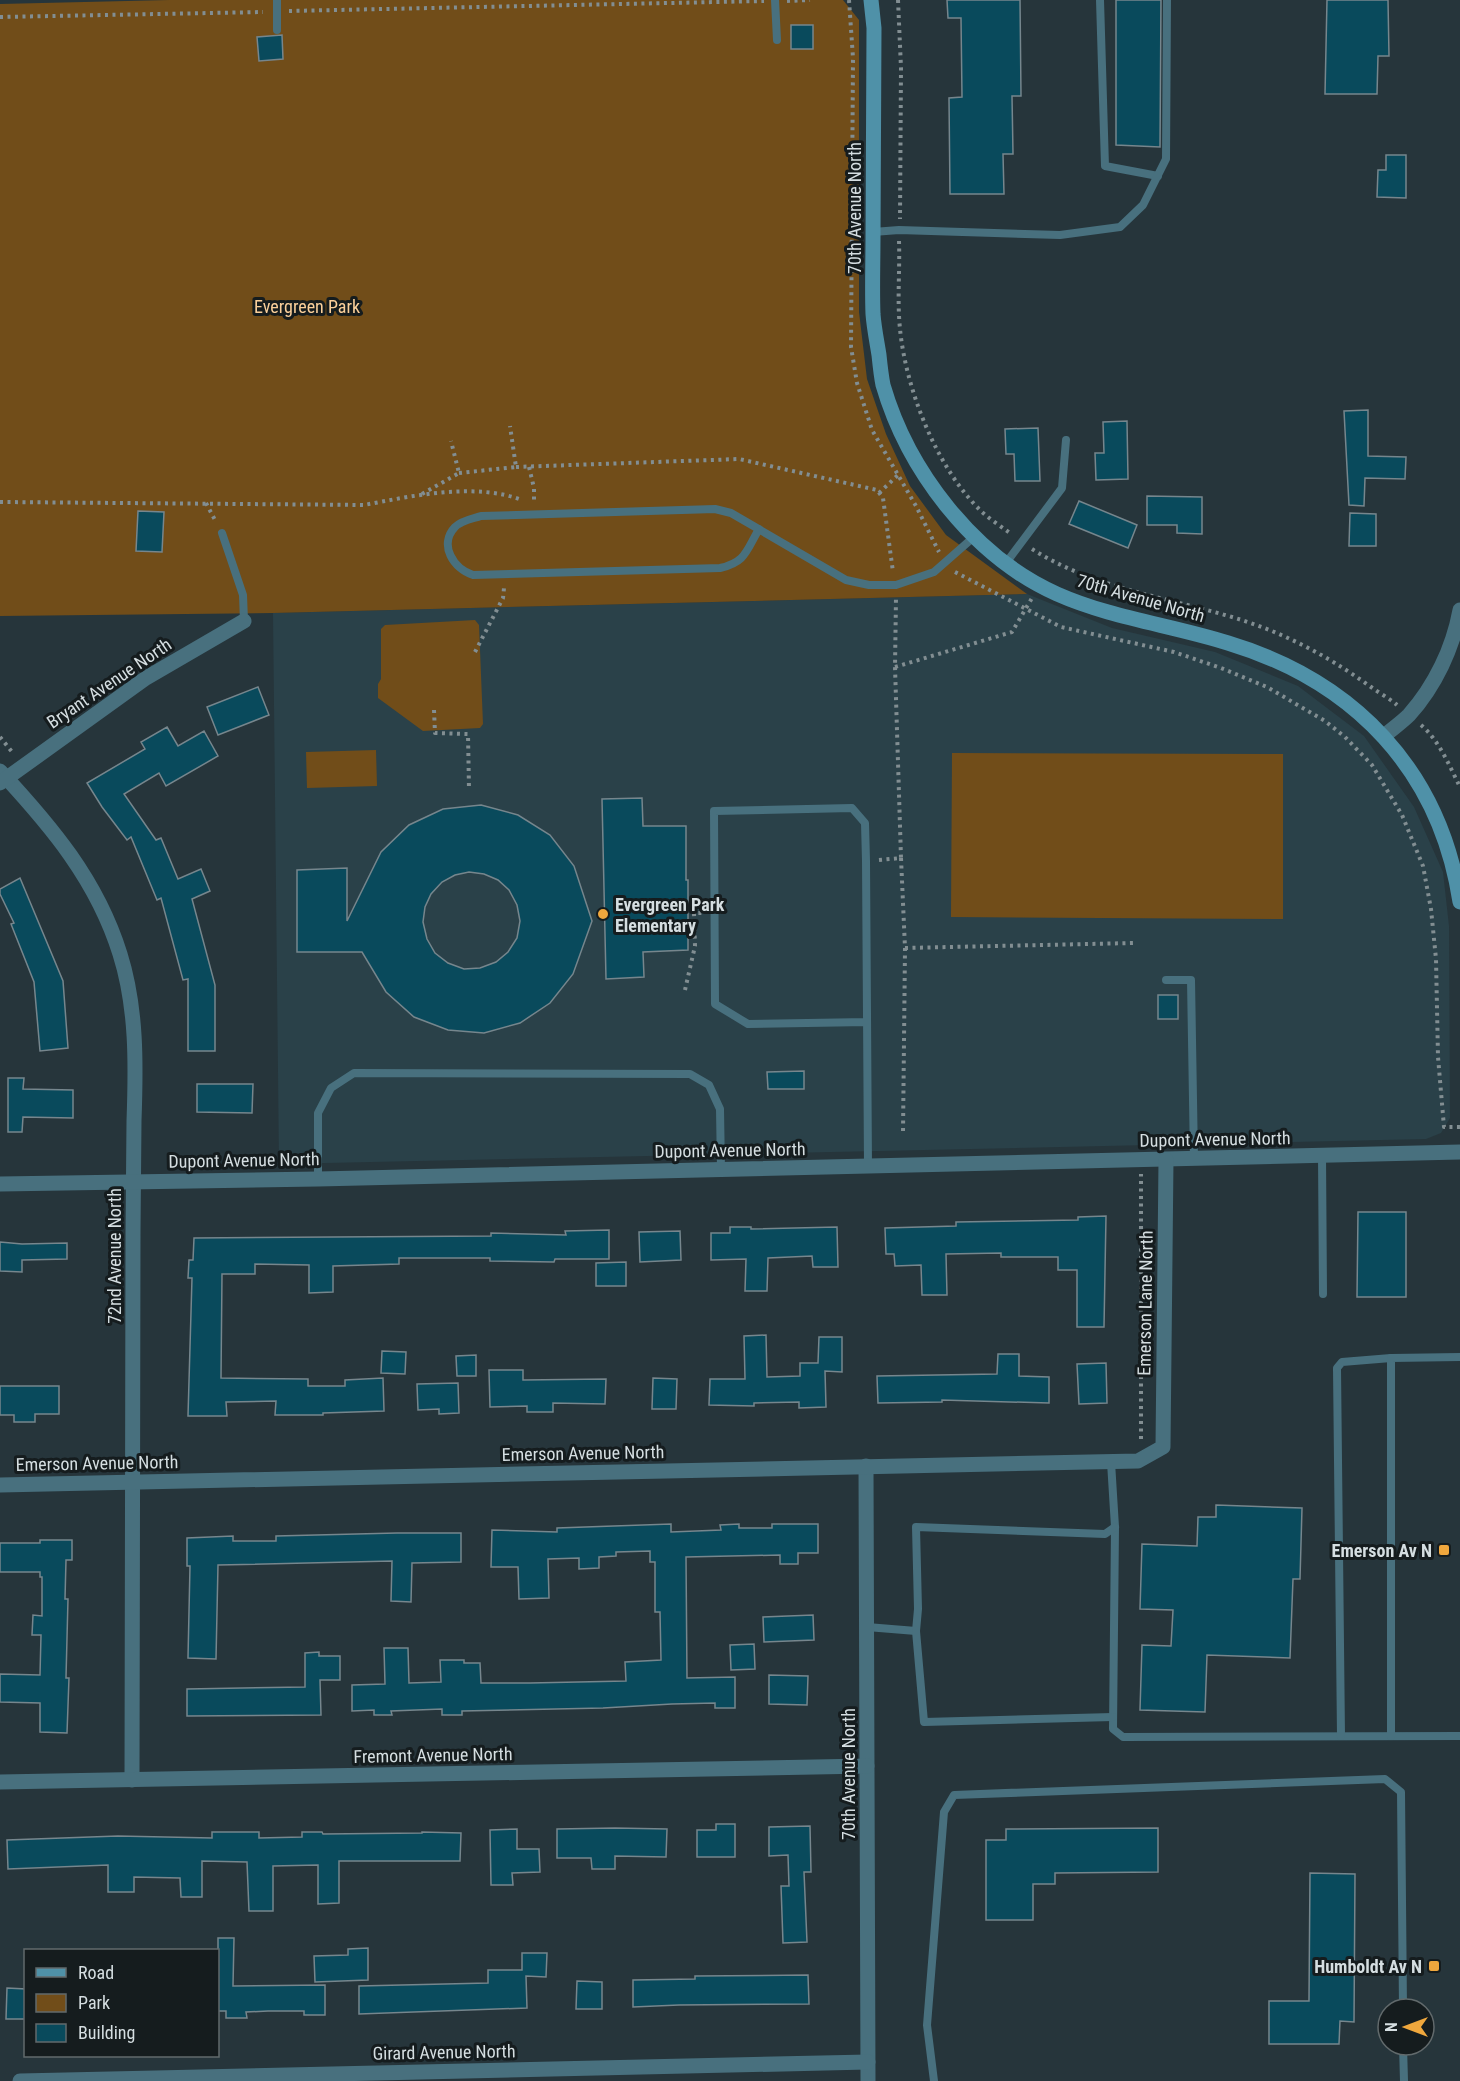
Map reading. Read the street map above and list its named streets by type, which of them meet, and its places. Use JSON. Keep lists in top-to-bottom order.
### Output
{
  "streets": {
    "street": [
      "70th Avenue North",
      "Bryant Avenue North",
      "Dupont Avenue North",
      "72nd Avenue North",
      "Emerson Lane North",
      "Emerson Avenue North",
      "Fremont Avenue North",
      "Girard Avenue North"
    ]
  },
  "crossings": [
    ["70th Avenue North", "Emerson Avenue North"],
    ["70th Avenue North", "Fremont Avenue North"],
    ["70th Avenue North", "Girard Avenue North"],
    ["Bryant Avenue North", "72nd Avenue North"],
    ["Dupont Avenue North", "72nd Avenue North"],
    ["Dupont Avenue North", "Emerson Lane North"],
    ["72nd Avenue North", "Emerson Avenue North"],
    ["72nd Avenue North", "Fremont Avenue North"],
    ["Emerson Lane North", "Emerson Avenue North"]
  ],
  "parks": ["Evergreen Park"],
  "places": {
    "other": ["Evergreen Park Elementary"],
    "transit": ["Emerson Av N", "Humboldt Av N"]
  },
  "legend": ["Road", "Park", "Building"],
  "north": "left"
}
